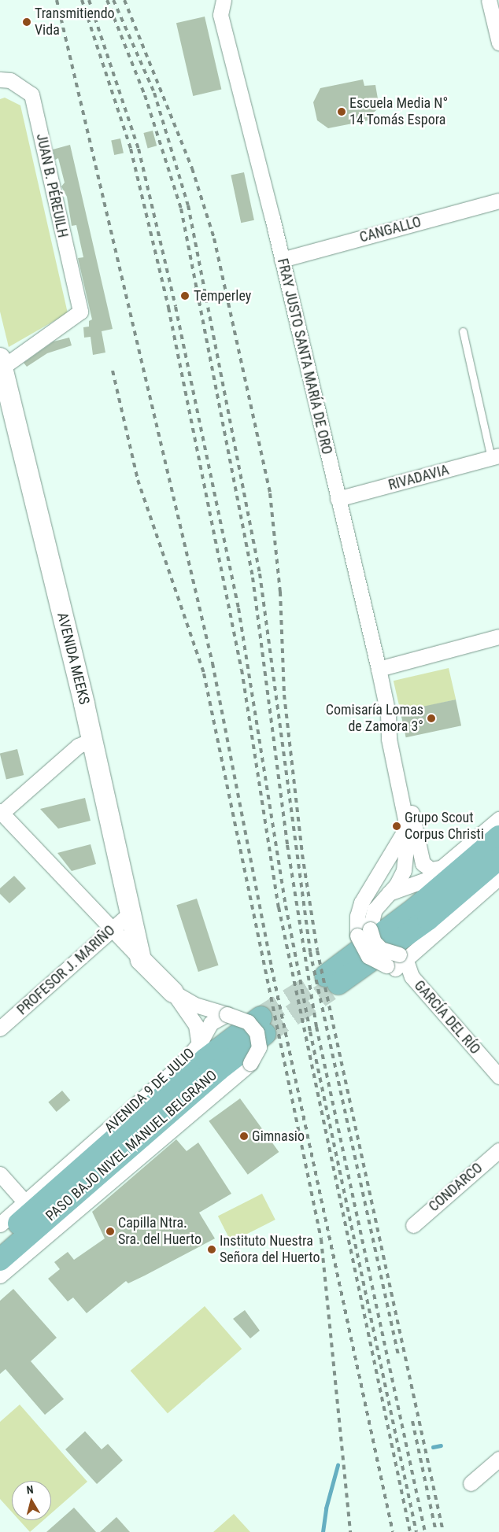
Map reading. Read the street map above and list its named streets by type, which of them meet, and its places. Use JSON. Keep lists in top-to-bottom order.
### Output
{
  "streets": {
    "main road": ["PASO BAJO NIVEL MANUEL BELGRANO"],
    "street": [
      "JUAN B. PÉREUILH",
      "CANGALLO",
      "FRAY JUSTO SANTA MARÍA DE ORO",
      "RIVADAVIA",
      "AVENIDA MEEKS",
      "PROFESOR J. MARIÑO",
      "GARCÍA DEL RÍO",
      "AVENIDA 9 DE JULIO",
      "CONDARCO"
    ]
  },
  "crossings": [
    ["JUAN B. PÉREUILH", "AVENIDA MEEKS"],
    ["CANGALLO", "FRAY JUSTO SANTA MARÍA DE ORO"],
    ["FRAY JUSTO SANTA MARÍA DE ORO", "RIVADAVIA"],
    ["FRAY JUSTO SANTA MARÍA DE ORO", "GARCÍA DEL RÍO"],
    ["AVENIDA MEEKS", "PROFESOR J. MARIÑO"]
  ],
  "places": [
    "Transmitiendo Vida",
    "Escuela Media N° 14 Tomás Espora",
    "Temperley",
    "Comisaría Lomas de Zamora 3°",
    "Grupo Scout Corpus Christi",
    "Gimnasio",
    "Capilla Ntra. Sra. del Huerto",
    "Instituto Nuestra Señora del Huerto"
  ],
  "north": "top"
}
